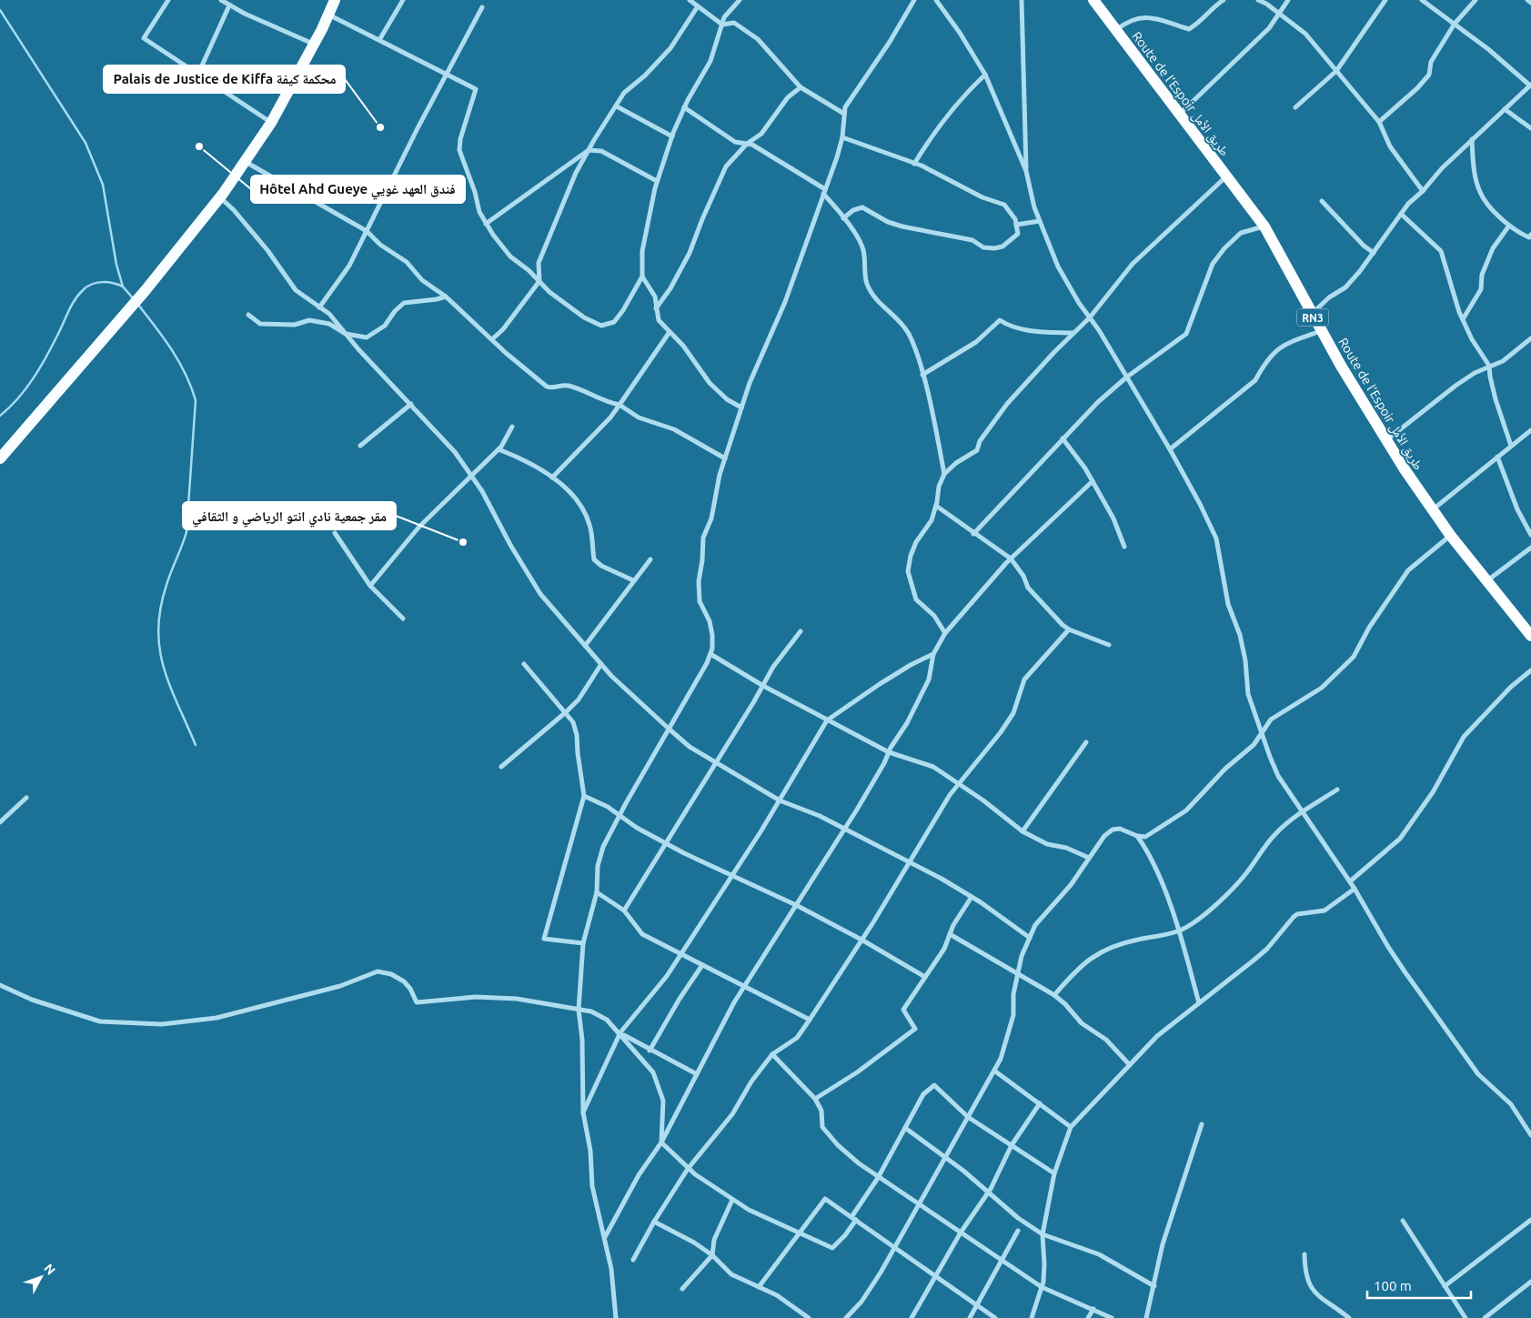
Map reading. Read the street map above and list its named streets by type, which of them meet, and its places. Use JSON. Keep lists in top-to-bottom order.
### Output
{
  "streets": {
    "highway": ["Route de l’Espoir طريق الأمل", "RN3"]
  },
  "places": ["Palais de Justice de Kiffa محكمة كيفة", "Hôtel Ahd Gueye فندق العهد غويي", "مقر جمعية نادي انتو الرياضي و الثقافي"],
  "scale_bar": "100 m",
  "north": "top right"
}
